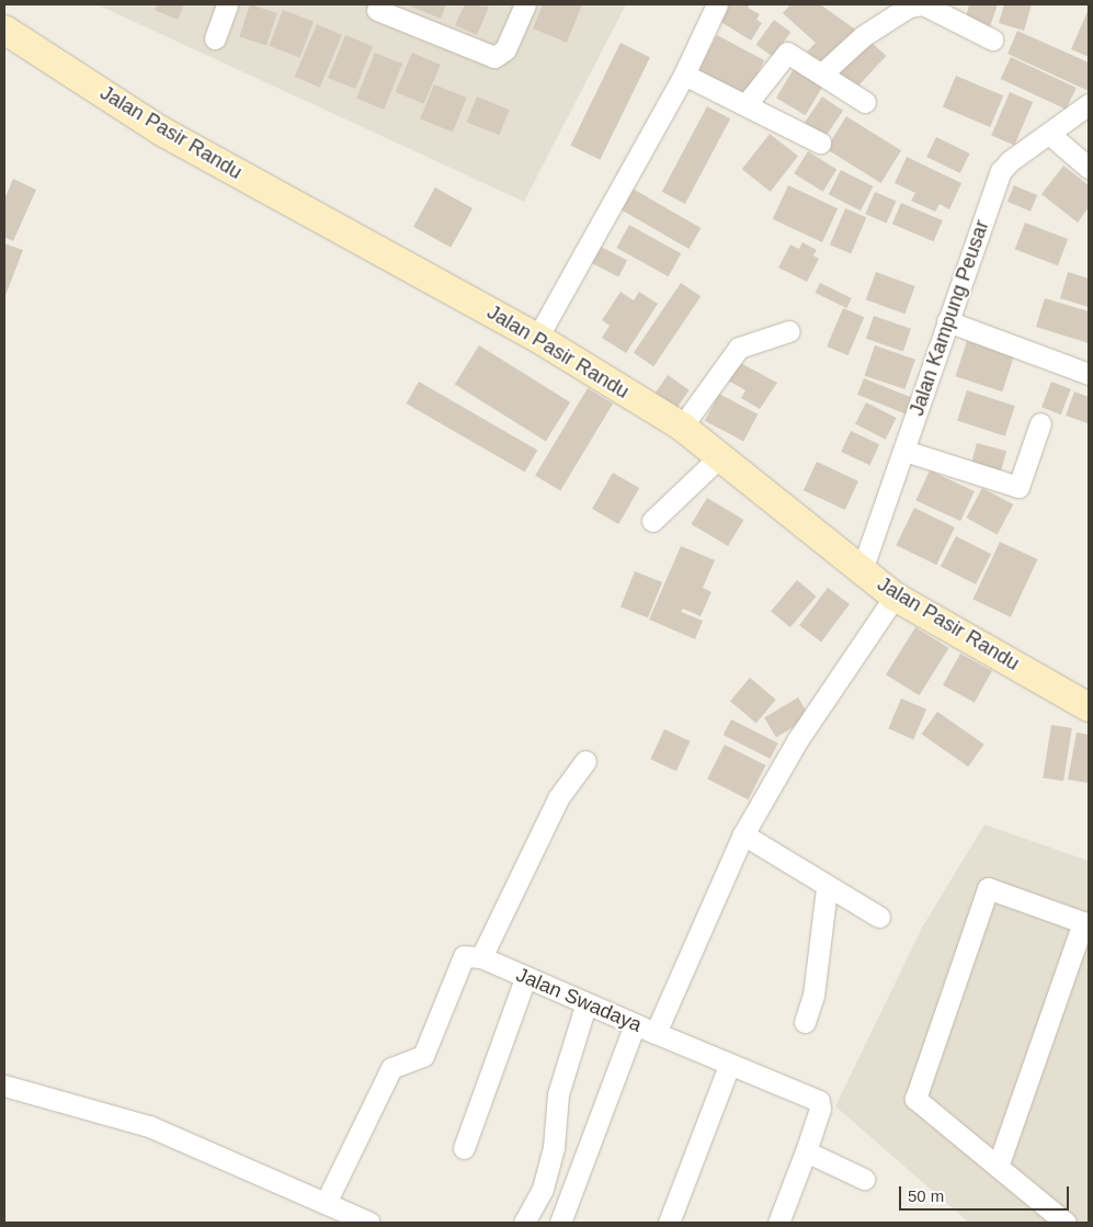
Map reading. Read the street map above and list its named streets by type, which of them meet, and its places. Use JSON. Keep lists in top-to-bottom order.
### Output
{
  "streets": {
    "main road": ["Jalan Pasir Randu"],
    "street": ["Jalan Kampung Peusar", "Jalan Swadaya"]
  },
  "crossings": [
    ["Jalan Pasir Randu", "Jalan Kampung Peusar"],
    ["Jalan Pasir Randu", "Jalan Swadaya"]
  ],
  "scale_bar": "50 m"
}
